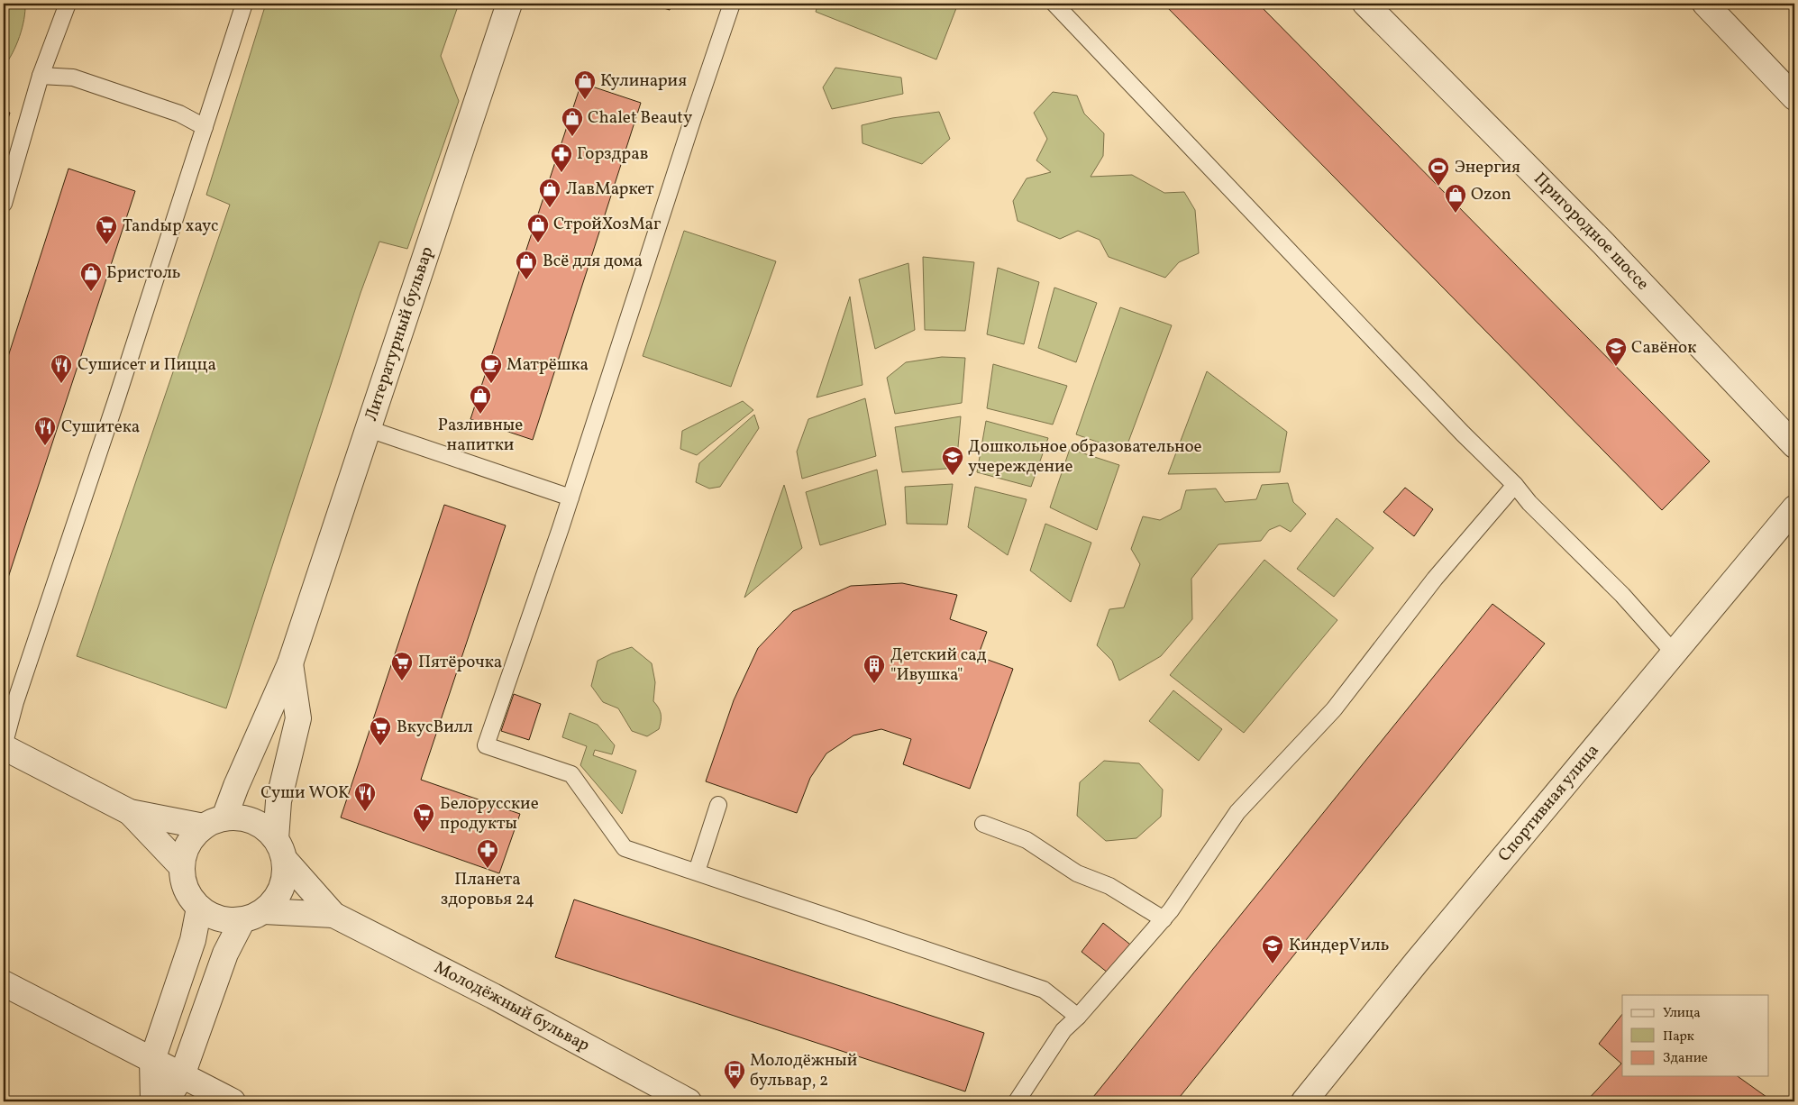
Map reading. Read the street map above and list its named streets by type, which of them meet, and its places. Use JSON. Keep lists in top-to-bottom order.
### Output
{
  "streets": {
    "street": [
      "Пригородное шоссе",
      "Литературный бульвар",
      "Спортивная улица",
      "Молодёжный бульвар"
    ]
  },
  "crossings": [
    ["Литературный бульвар", "Молодёжный бульвар"]
  ],
  "places": {
    "shop": [
      "Кулинария",
      "Chalet Beauty",
      "ЛавМаркет",
      "Ozon",
      "СтройХозМаг",
      "Всё для дома",
      "Бристоль",
      "Разливные напитки"
    ],
    "pharmacy": ["Горздрав", "Планета здоровья 24"],
    "sports": ["Энергия"],
    "supermarket": [
      "Tandыр хаус",
      "Пятёрочка",
      "ВкусВилл",
      "Белорусские продукты"
    ],
    "school or university": ["Савёнок", "Дошкольное образовательное учереждение", "КиндерVиль"],
    "restaurant": ["Сушисет и Пицца", "Сушитека", "Суши WOK"],
    "cafe": ["Матрёшка"],
    "building": ["Детский сад \"Ивушка\""],
    "bus stop": ["Молодёжный бульвар, 2"]
  },
  "legend": ["Улица", "Парк", "Здание"]
}
